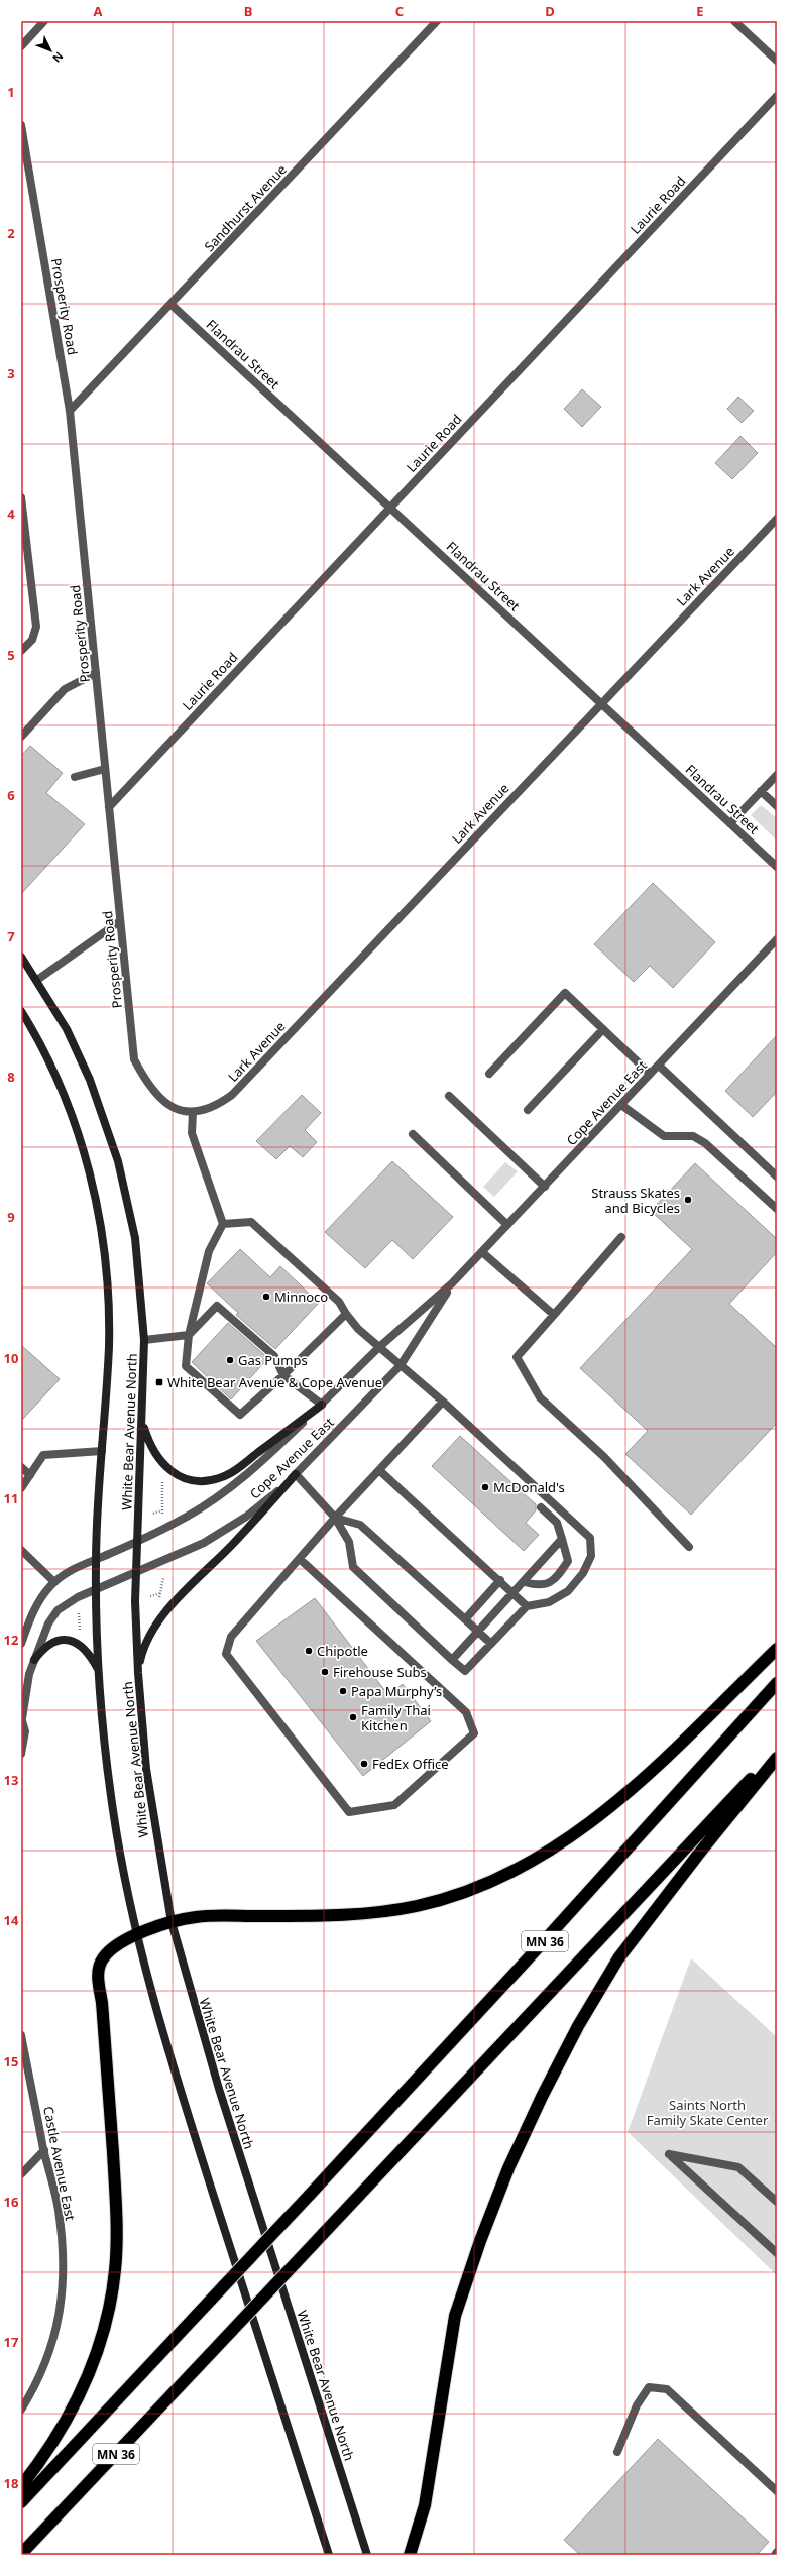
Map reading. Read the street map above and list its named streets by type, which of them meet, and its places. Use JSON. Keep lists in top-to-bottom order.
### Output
{
  "streets": {
    "highway": ["MN 36"],
    "main road": ["White Bear Avenue North"],
    "street": [
      "Laurie Road",
      "Sandhurst Avenue",
      "Prosperity Road",
      "Flandrau Street",
      "Lark Avenue",
      "Cope Avenue East",
      "Castle Avenue East"
    ]
  },
  "crossings": [
    ["Laurie Road", "Prosperity Road"],
    ["Laurie Road", "Flandrau Street"],
    ["Sandhurst Avenue", "Prosperity Road"],
    ["Sandhurst Avenue", "Flandrau Street"],
    ["Prosperity Road", "Lark Avenue"],
    ["Flandrau Street", "Lark Avenue"],
    ["Cope Avenue East", "White Bear Avenue North"]
  ],
  "parks": ["Saints North Family Skate Center"],
  "places": {
    "other": [
      "Strauss Skates and Bicycles",
      "Minnoco",
      "Gas Pumps",
      "McDonald's",
      "Chipotle",
      "Firehouse Subs",
      "Papa Murphy’s",
      "Family Thai Kitchen",
      "FedEx Office"
    ],
    "transit": ["White Bear Avenue & Cope Avenue"]
  },
  "north": "bottom right",
  "grid": {
    "columns": [
      "A",
      "B",
      "C",
      "D",
      "E"
    ],
    "rows": [
      "1",
      "2",
      "3",
      "4",
      "5",
      "6",
      "7",
      "8",
      "9",
      "10",
      "11",
      "12",
      "13",
      "14",
      "15",
      "16",
      "17",
      "18"
    ]
  }
}
